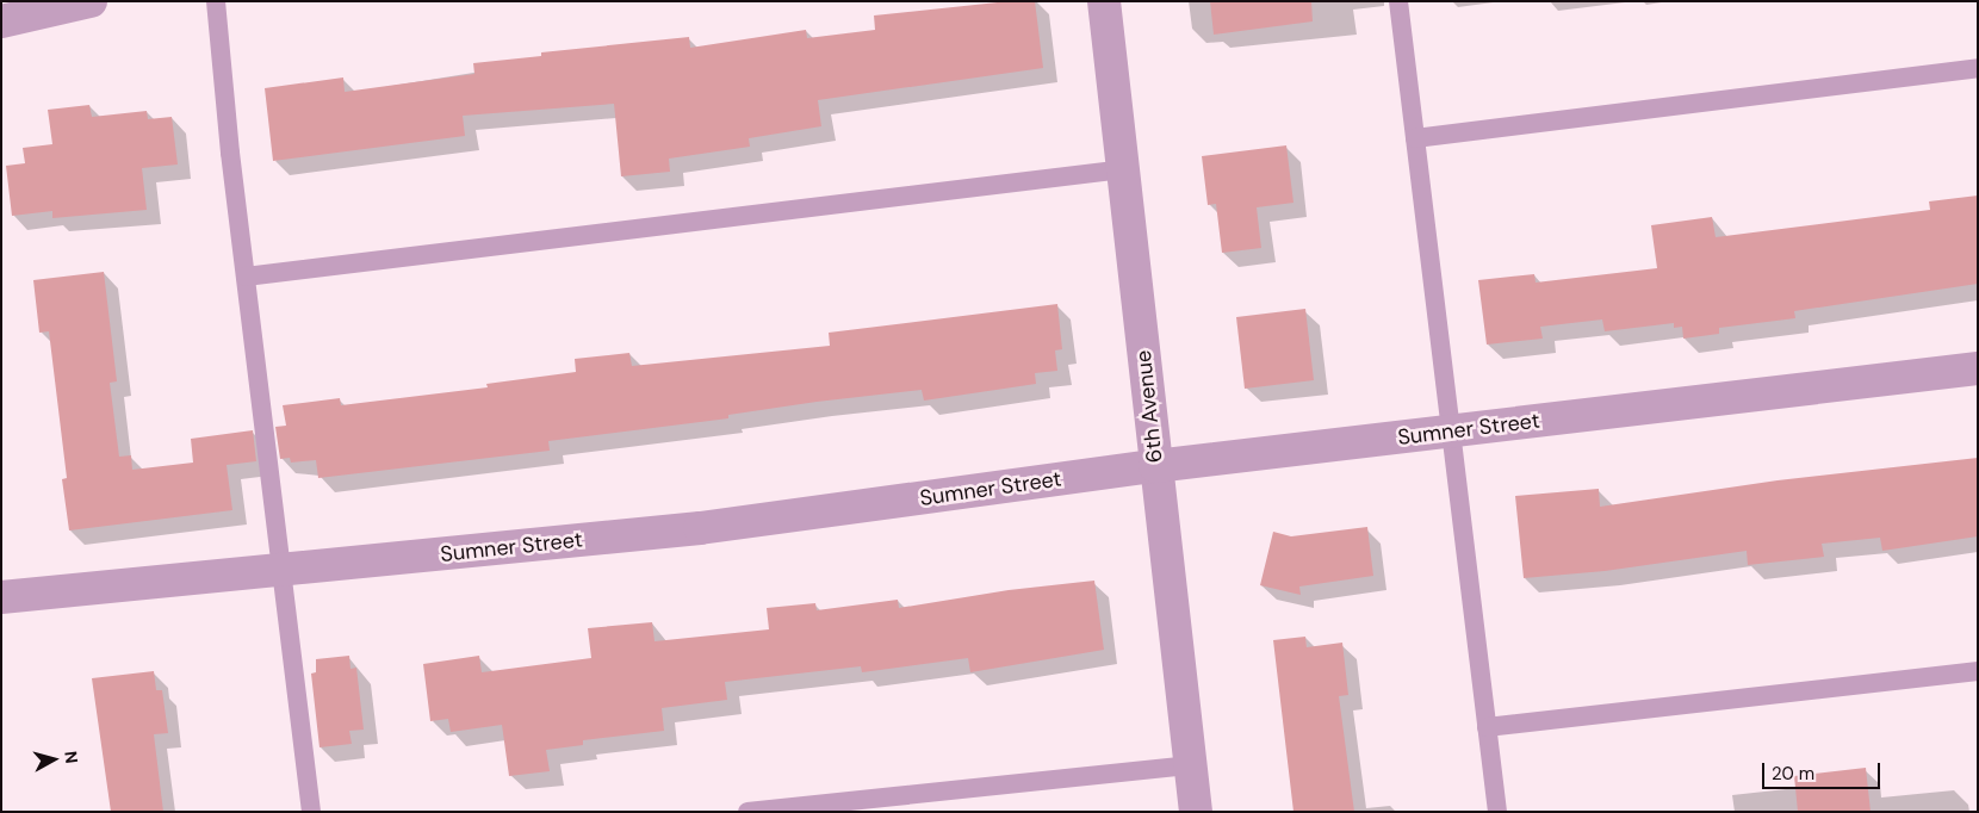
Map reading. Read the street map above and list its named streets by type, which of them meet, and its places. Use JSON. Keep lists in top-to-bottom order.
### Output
{
  "streets": {
    "street": ["6th Avenue", "Sumner Street"]
  },
  "crossings": [
    ["6th Avenue", "Sumner Street"]
  ],
  "scale_bar": "20 m",
  "north": "right"
}
